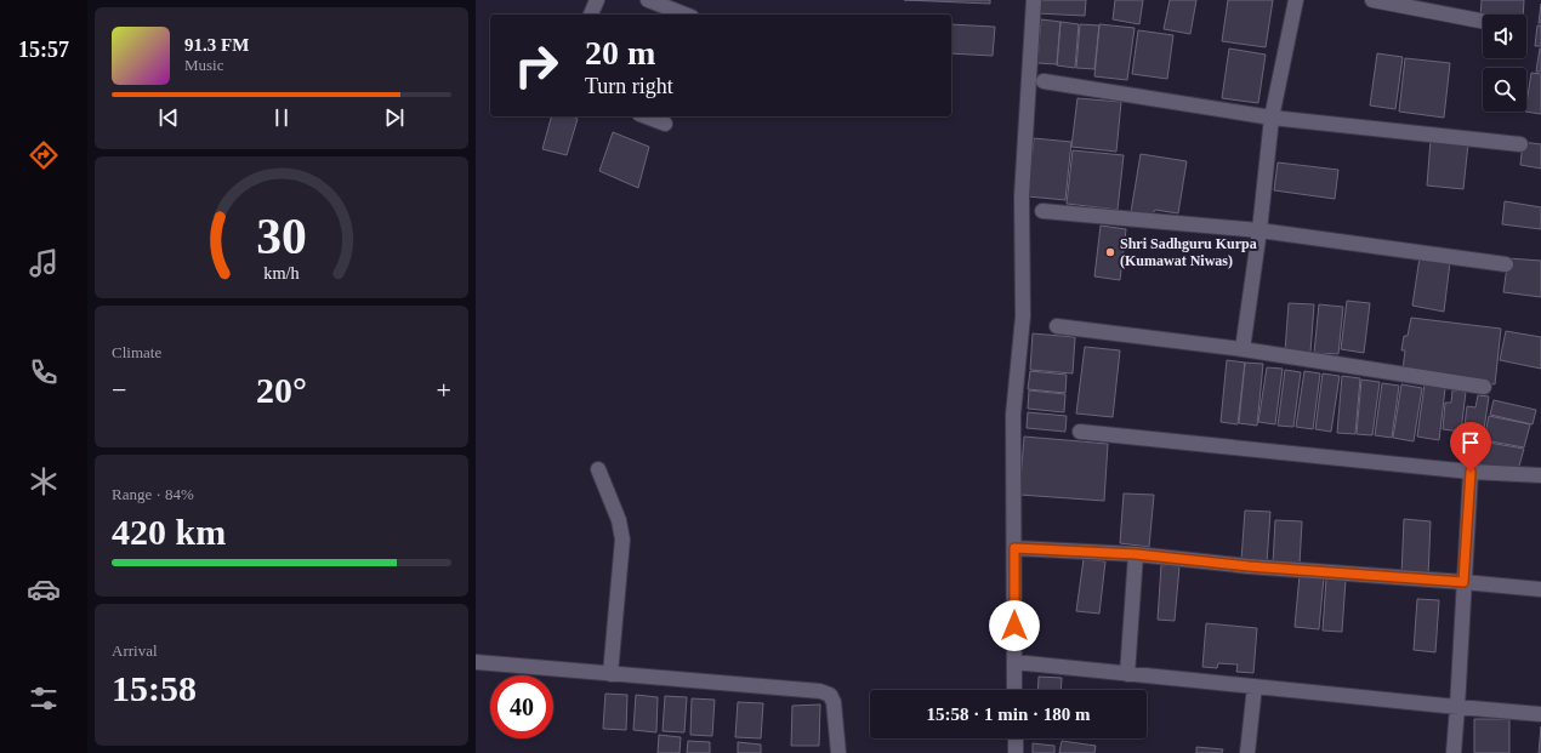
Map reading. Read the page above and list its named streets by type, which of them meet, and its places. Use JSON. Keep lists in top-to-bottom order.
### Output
{
  "places": ["Shri Sadhguru Kurpa (Kumawat Niwas)"],
  "page": {
    "tabs": "15:57",
    "turn": ["20 m", "Turn right"],
    "song": ["91.3 FM", "Music"],
    "tile": [
      "Climate",
      ["Range · 84%", "420 km"],
      ["Arrival", "15:58"]
    ],
    "heat": ["−", "20°", "+"],
    "limit": "40",
    "trip": "15:58 · 1 min · 180 m",
    "gauge": ["30", "km/h"]
  }
}
